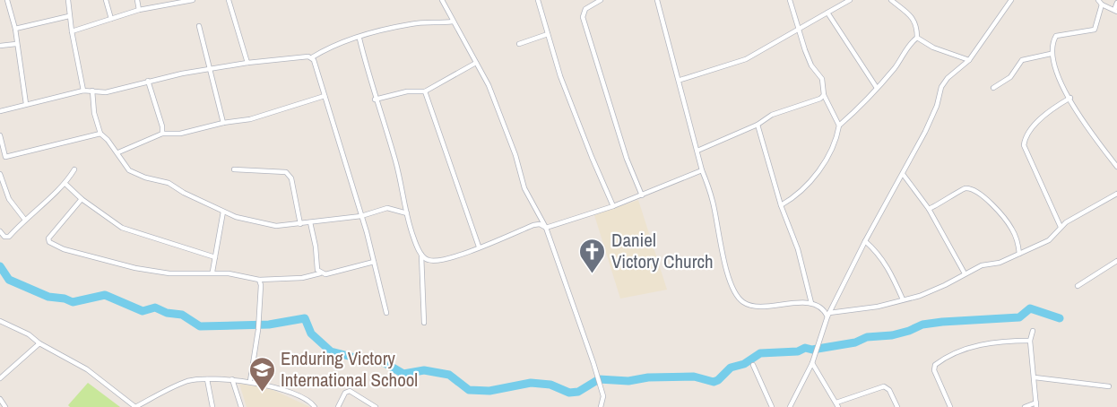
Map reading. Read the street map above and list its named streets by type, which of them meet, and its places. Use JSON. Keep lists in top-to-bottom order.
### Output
{
  "places": {
    "church": ["Daniel Victory Church"],
    "school or university": ["Enduring Victory International School"]
  }
}
